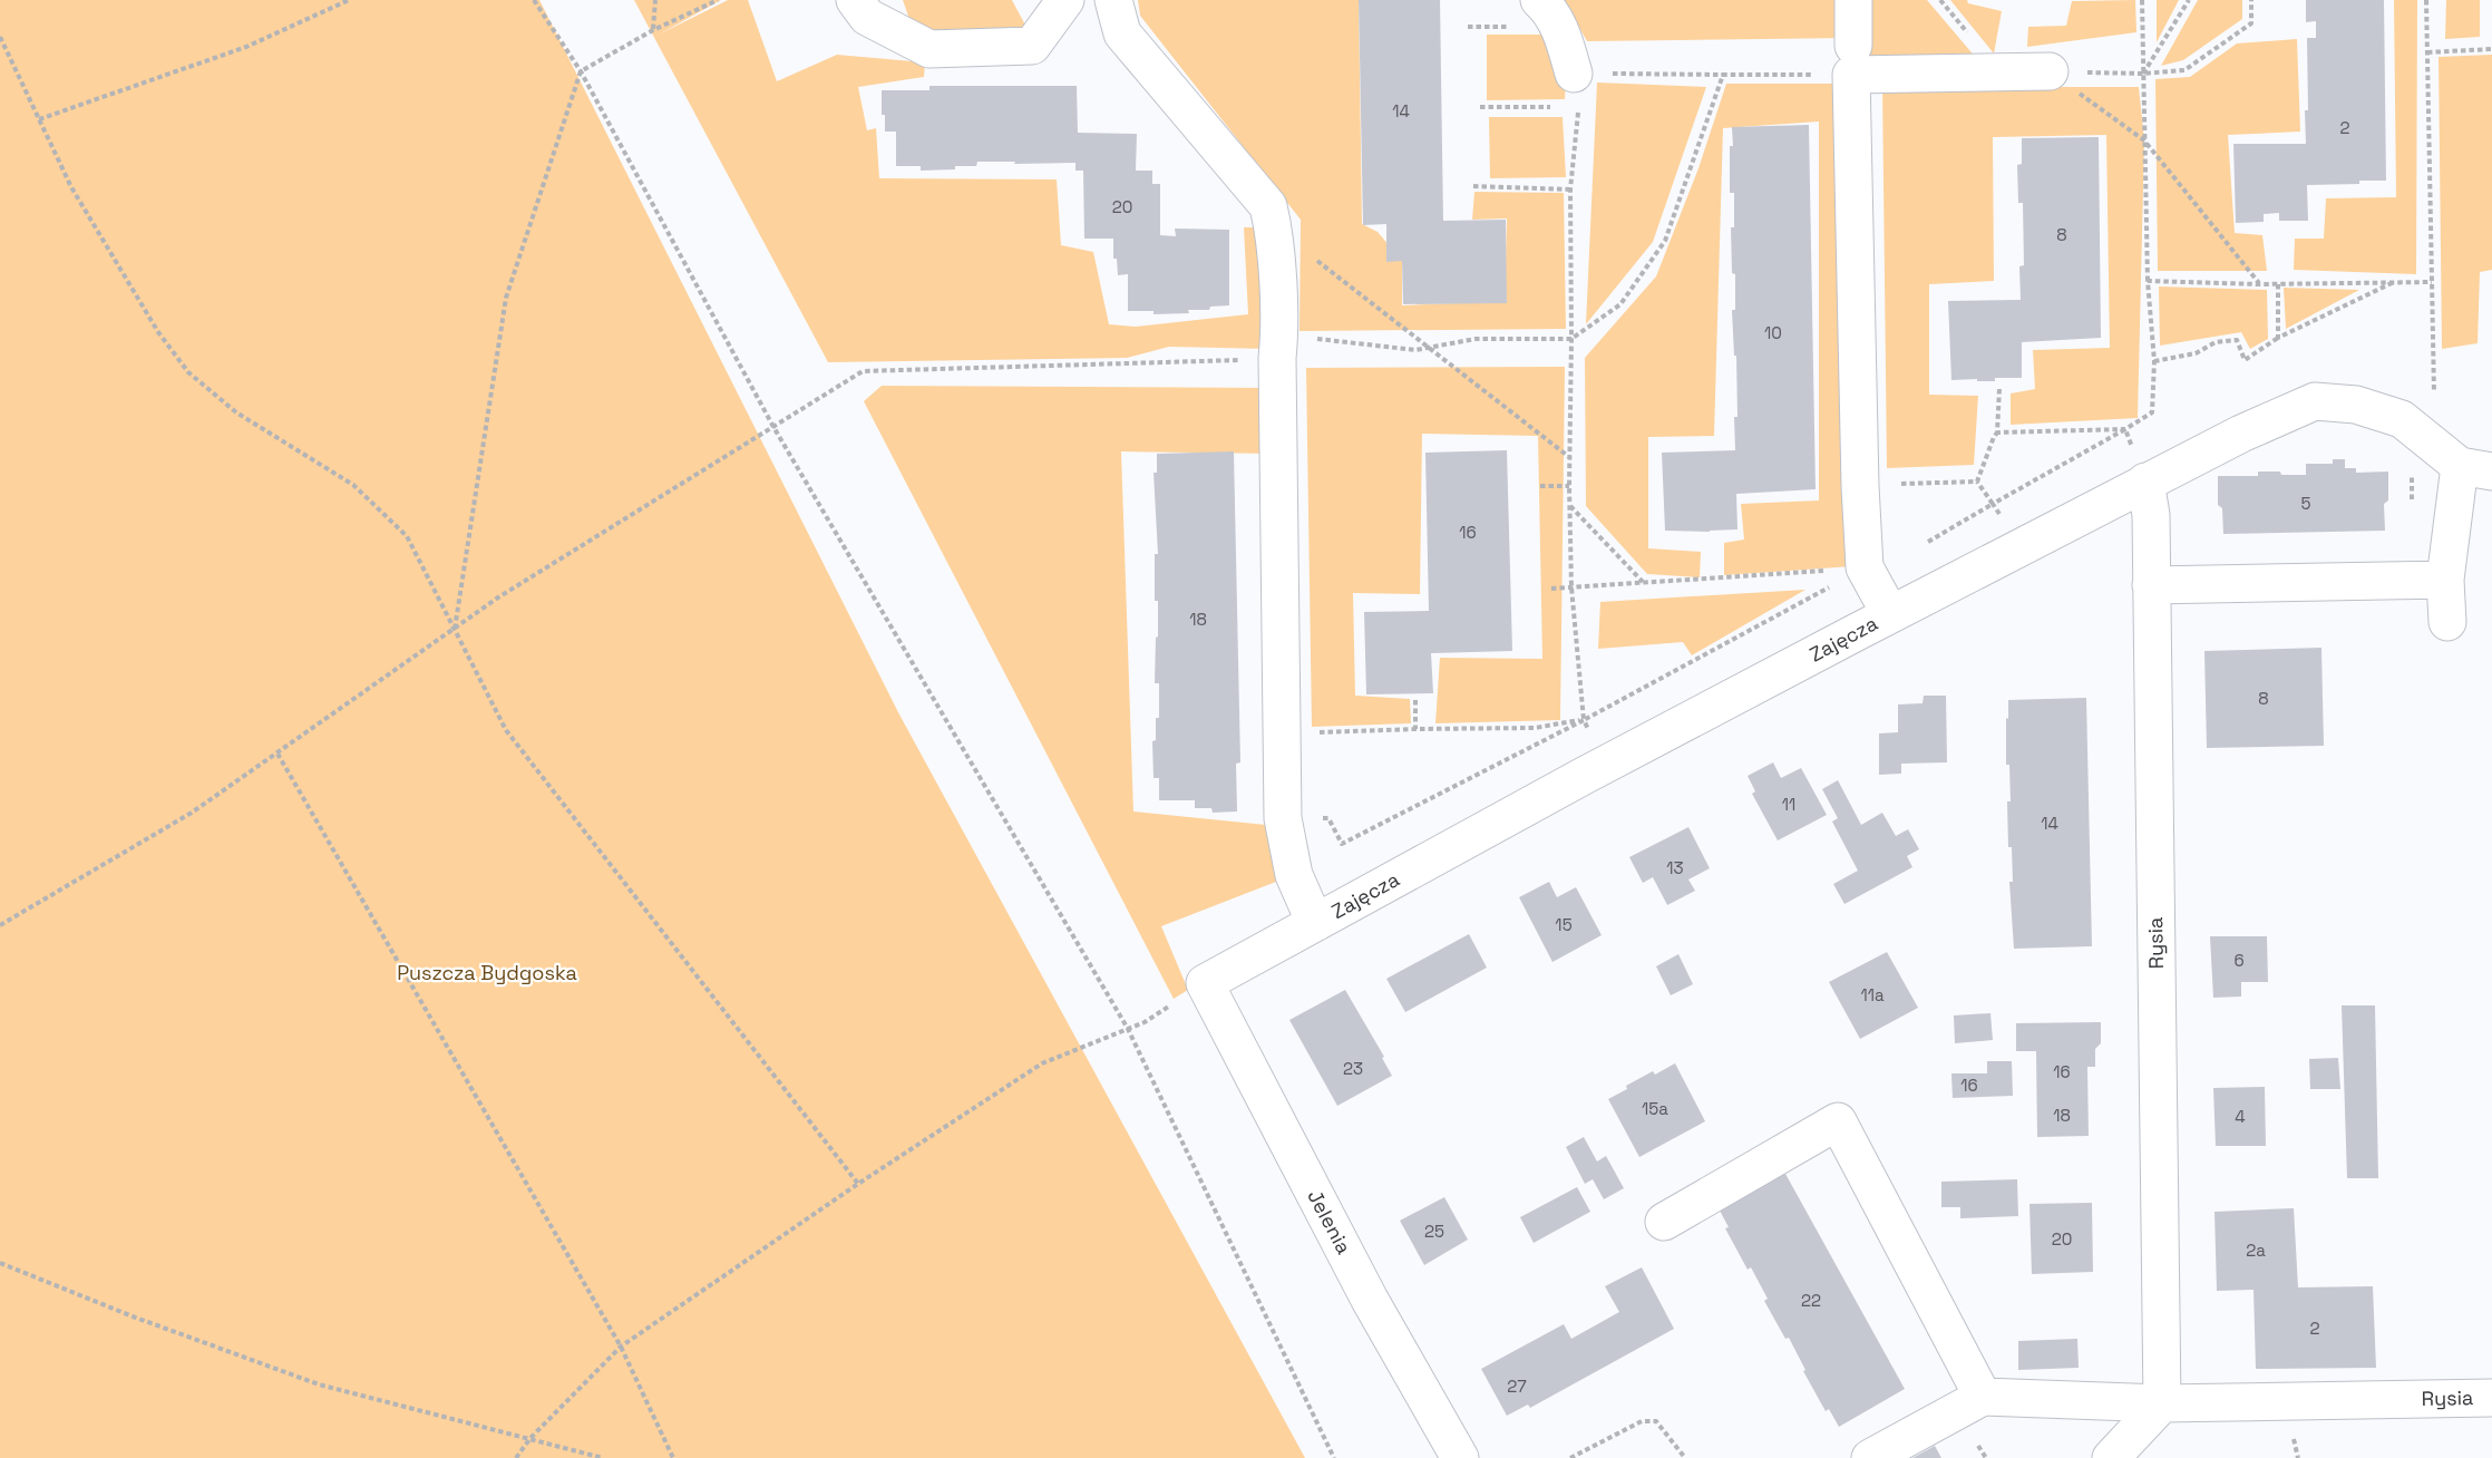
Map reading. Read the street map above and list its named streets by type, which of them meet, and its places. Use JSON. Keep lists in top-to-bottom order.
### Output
{
  "streets": {
    "street": ["Zajęcza", "Rysia", "Jelenia"]
  },
  "crossings": [
    ["Zajęcza", "Rysia"],
    ["Zajęcza", "Jelenia"]
  ],
  "parks": ["Puszcza Bydgoska"],
  "house_numbers": [
    "14",
    "2",
    "20",
    "8",
    "10",
    "5",
    "16",
    "18",
    "8",
    "11",
    "14",
    "13",
    "15",
    "6",
    "11a",
    "23",
    "16",
    "16",
    "15a",
    "18",
    "4",
    "25",
    "20",
    "2a",
    "22",
    "2",
    "27"
  ]
}
